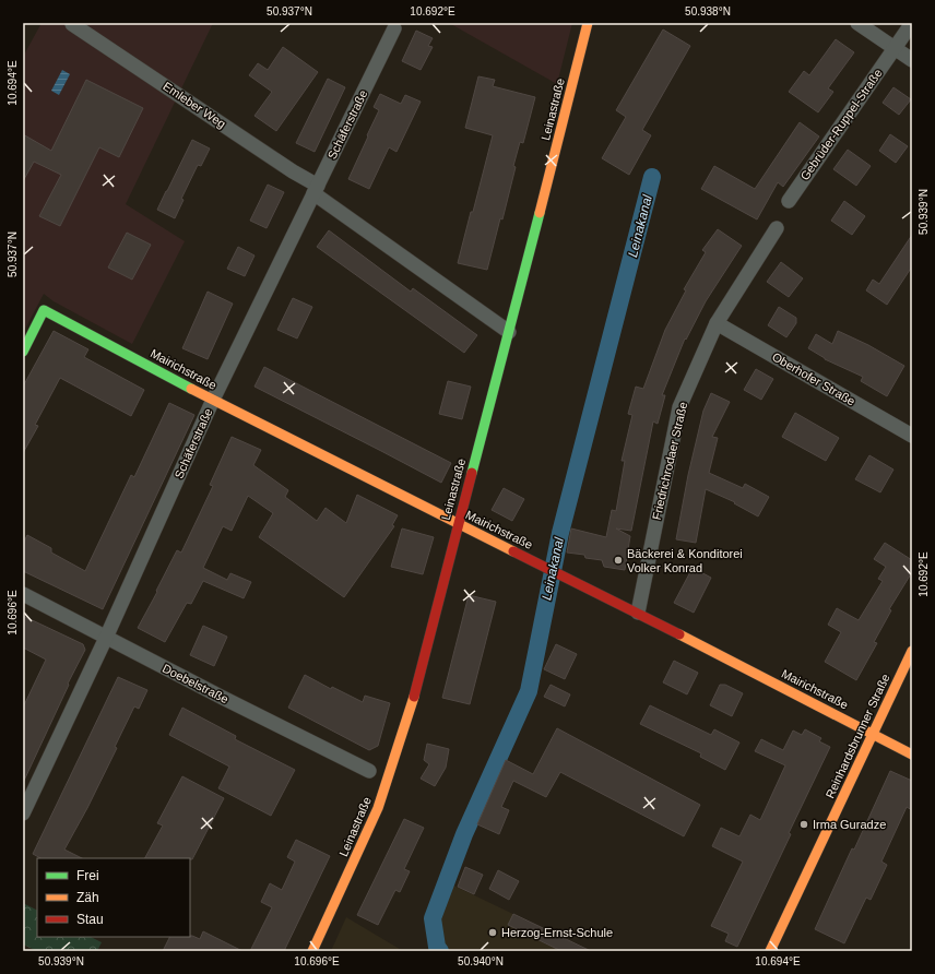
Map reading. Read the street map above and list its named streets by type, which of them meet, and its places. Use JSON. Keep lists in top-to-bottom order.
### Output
{
  "streets": {
    "street": [
      "Emleber Weg",
      "Leinastraße",
      "Schäferstraße",
      "Gebrüder-Ruppel-Straße",
      "Mairichstraße",
      "Oberhofer Straße",
      "Friedrichrodaer Straße",
      "Doebelstraße",
      "Reinhardsbrunner Straße"
    ]
  },
  "crossings": [
    ["Emleber Weg", "Leinastraße"],
    ["Emleber Weg", "Schäferstraße"],
    ["Leinastraße", "Mairichstraße"],
    ["Schäferstraße", "Mairichstraße"],
    ["Schäferstraße", "Doebelstraße"],
    ["Mairichstraße", "Friedrichrodaer Straße"],
    ["Mairichstraße", "Reinhardsbrunner Straße"],
    ["Oberhofer Straße", "Friedrichrodaer Straße"]
  ],
  "water": ["Leinakanal"],
  "places": ["Bäckerei & Konditorei Volker Konrad", "Irma Guradze", "Herzog-Ernst-Schule"],
  "legend": ["Frei", "Zäh", "Stau"],
  "coordinates": [
    "50.937°N",
    "10.692°E",
    "50.938°N",
    "10.694°E",
    "50.939°N",
    "10.696°E",
    "50.940°N"
  ]
}
